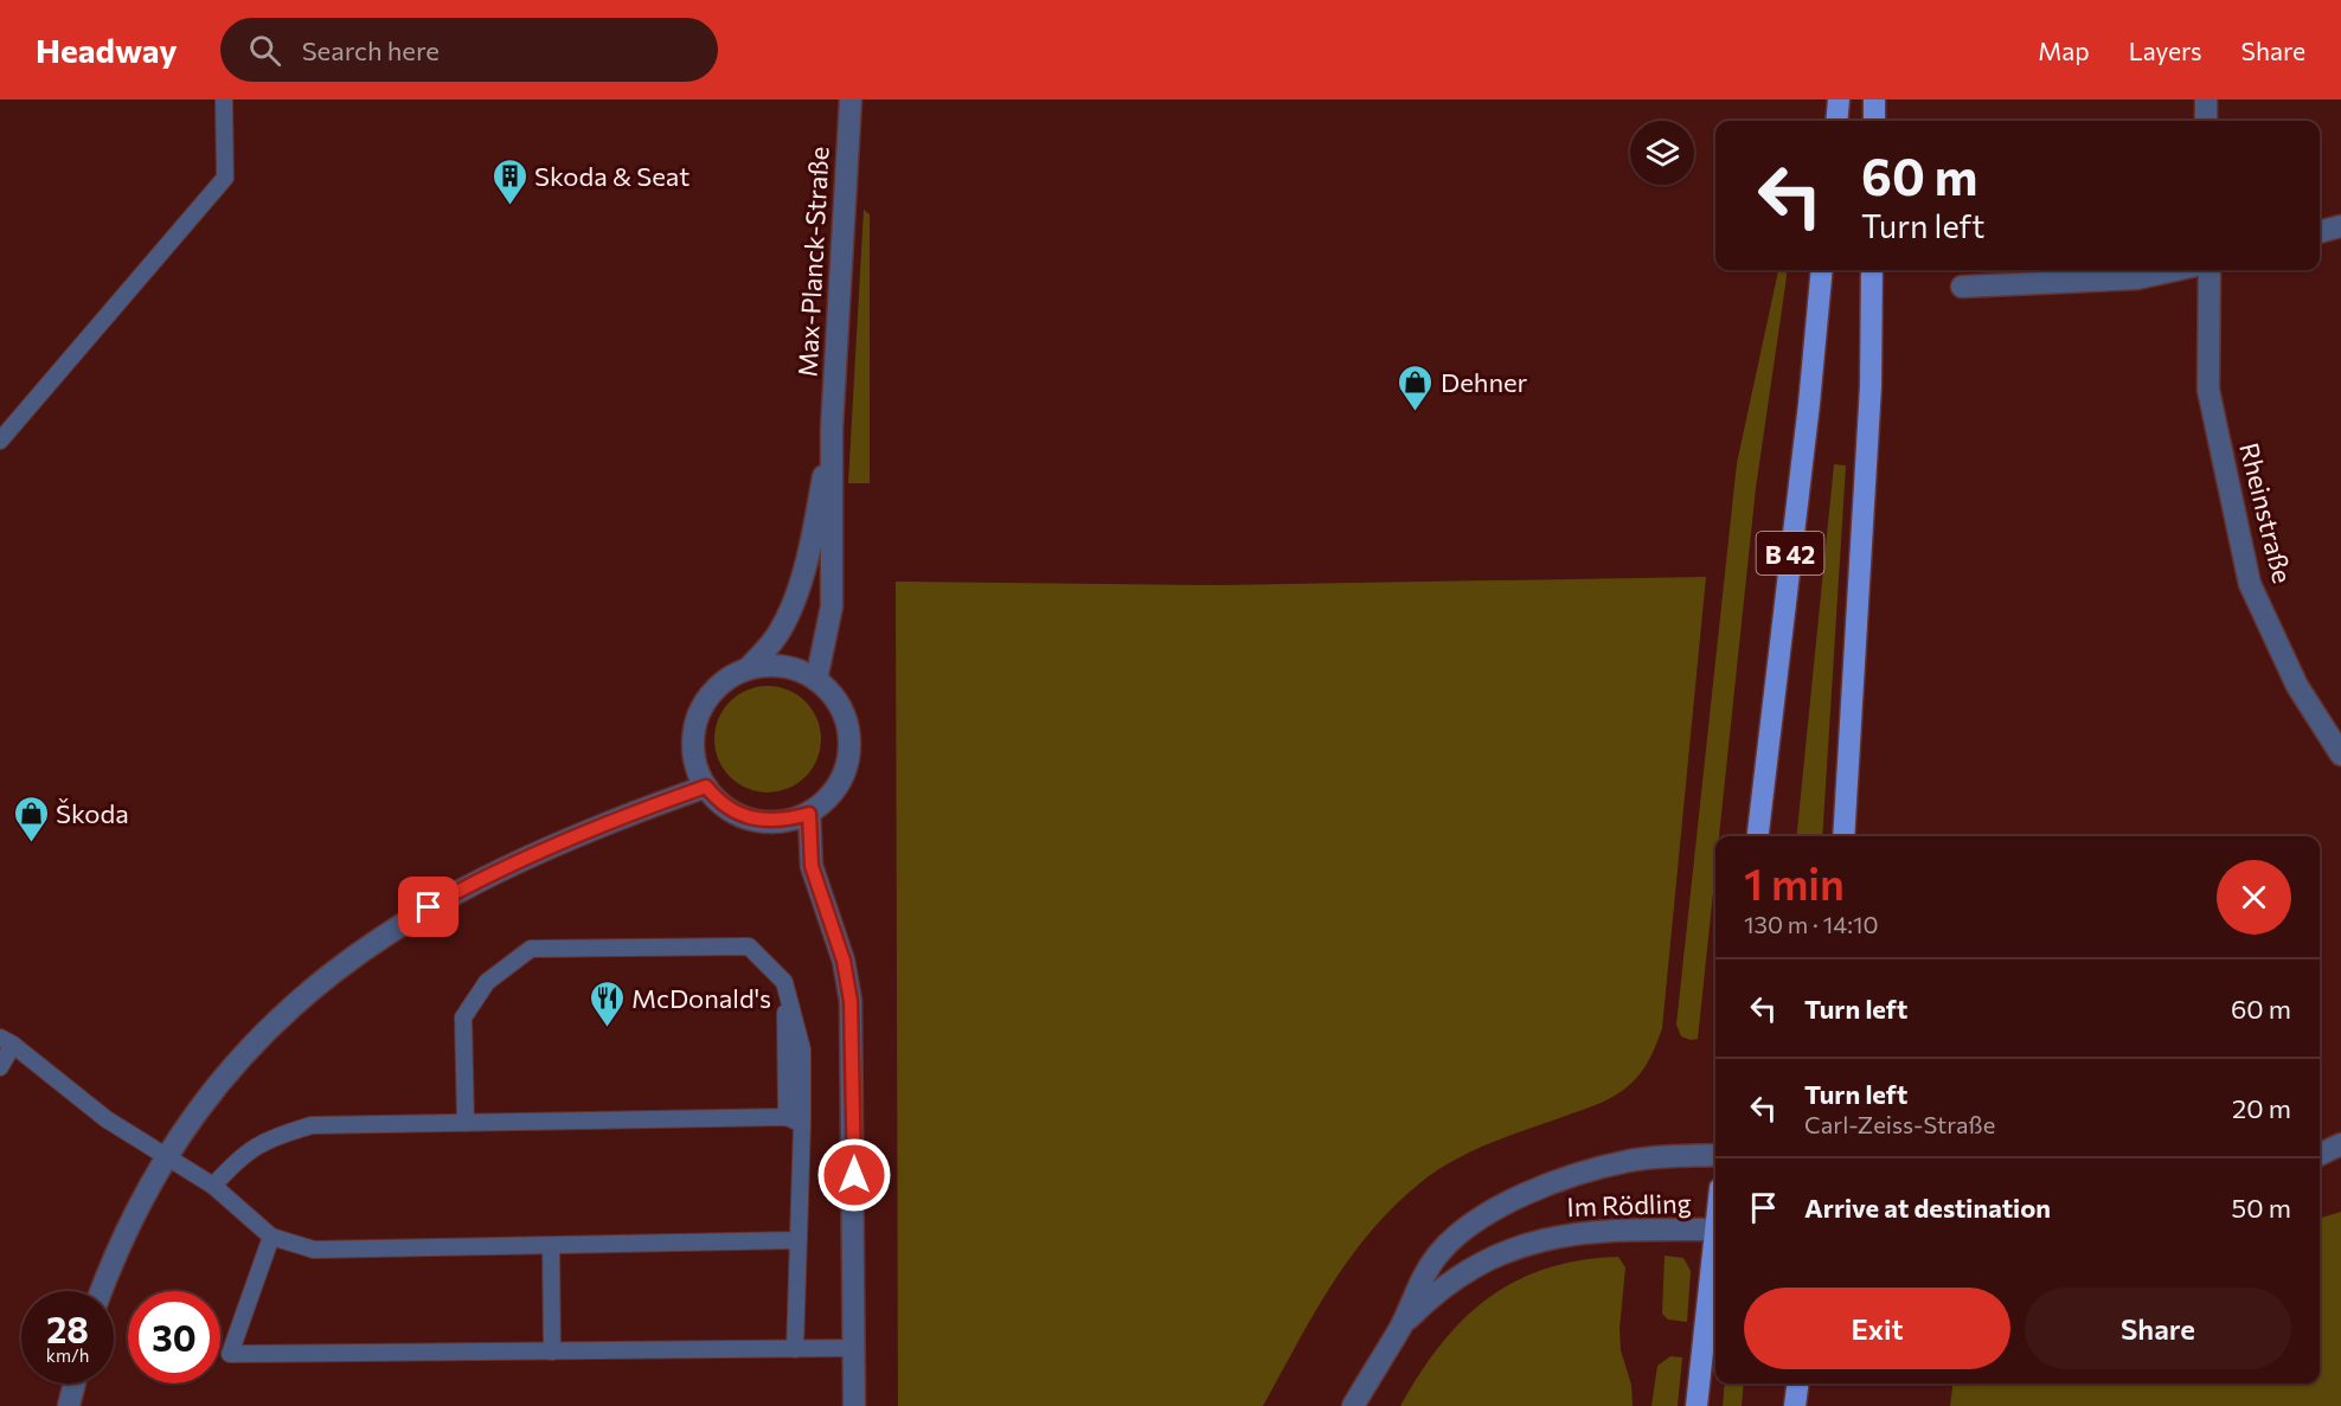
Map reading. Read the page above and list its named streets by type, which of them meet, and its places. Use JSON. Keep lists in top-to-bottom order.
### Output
{
  "streets": {
    "main road": ["B 42"],
    "street": ["Max-Planck-Straße", "Rheinstraße", "Im Rödling"]
  },
  "places": {
    "building": ["Skoda & Seat"],
    "shop": ["Dehner", "Škoda"],
    "restaurant": ["McDonald's"]
  },
  "page": {
    "header": "Headway",
    "search": "Search here",
    "nav": ["Map", "Layers", "Share"],
    "turn": ["60 m", "Turn left"],
    "heading": ["1 min", "130 m · 14:10"],
    "list": [
      {
        "name": "Turn left",
        "value": "60 m"
      },
      {
        "name": "Turn left",
        "note": "Carl-Zeiss-Straße",
        "value": "20 m"
      },
      {
        "name": "Arrive at destination",
        "value": "50 m"
      }
    ],
    "buttons": ["Exit", "Share"],
    "speed": "28 km/h",
    "limit": "30"
  }
}
